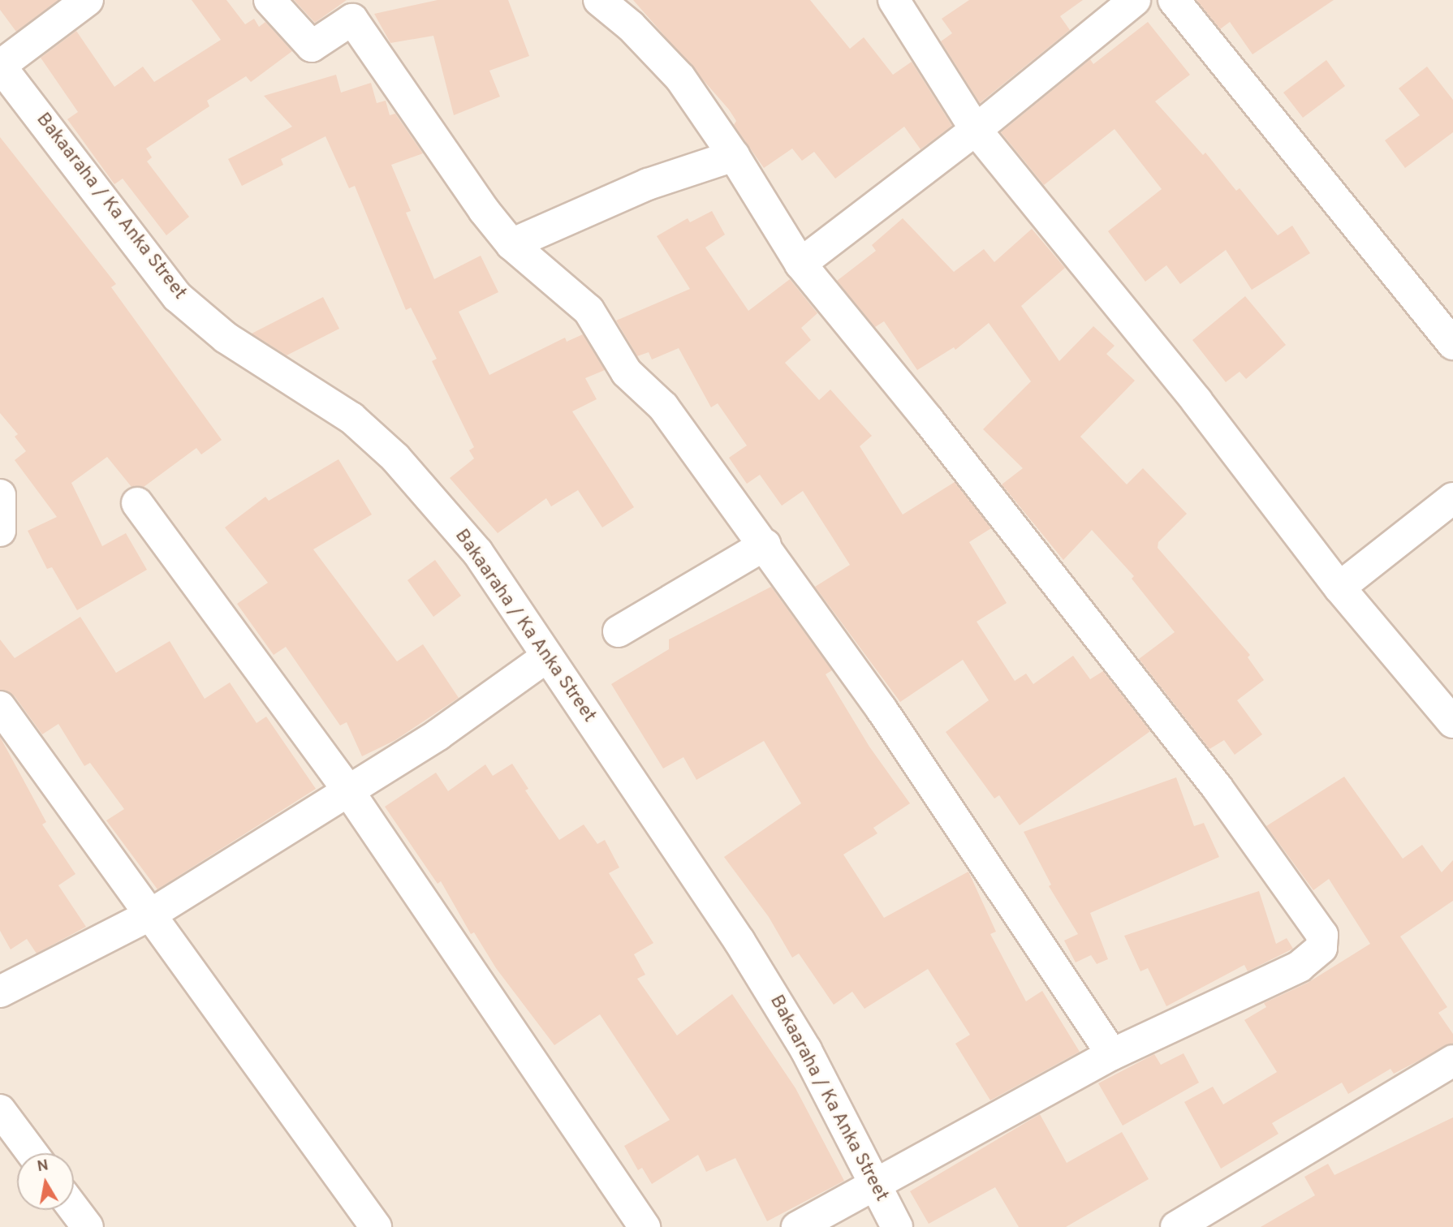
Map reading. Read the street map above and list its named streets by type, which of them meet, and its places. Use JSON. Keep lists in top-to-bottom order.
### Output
{
  "streets": {
    "street": ["Bakaaraha / Ka Anka Street"]
  },
  "north": "top"
}
